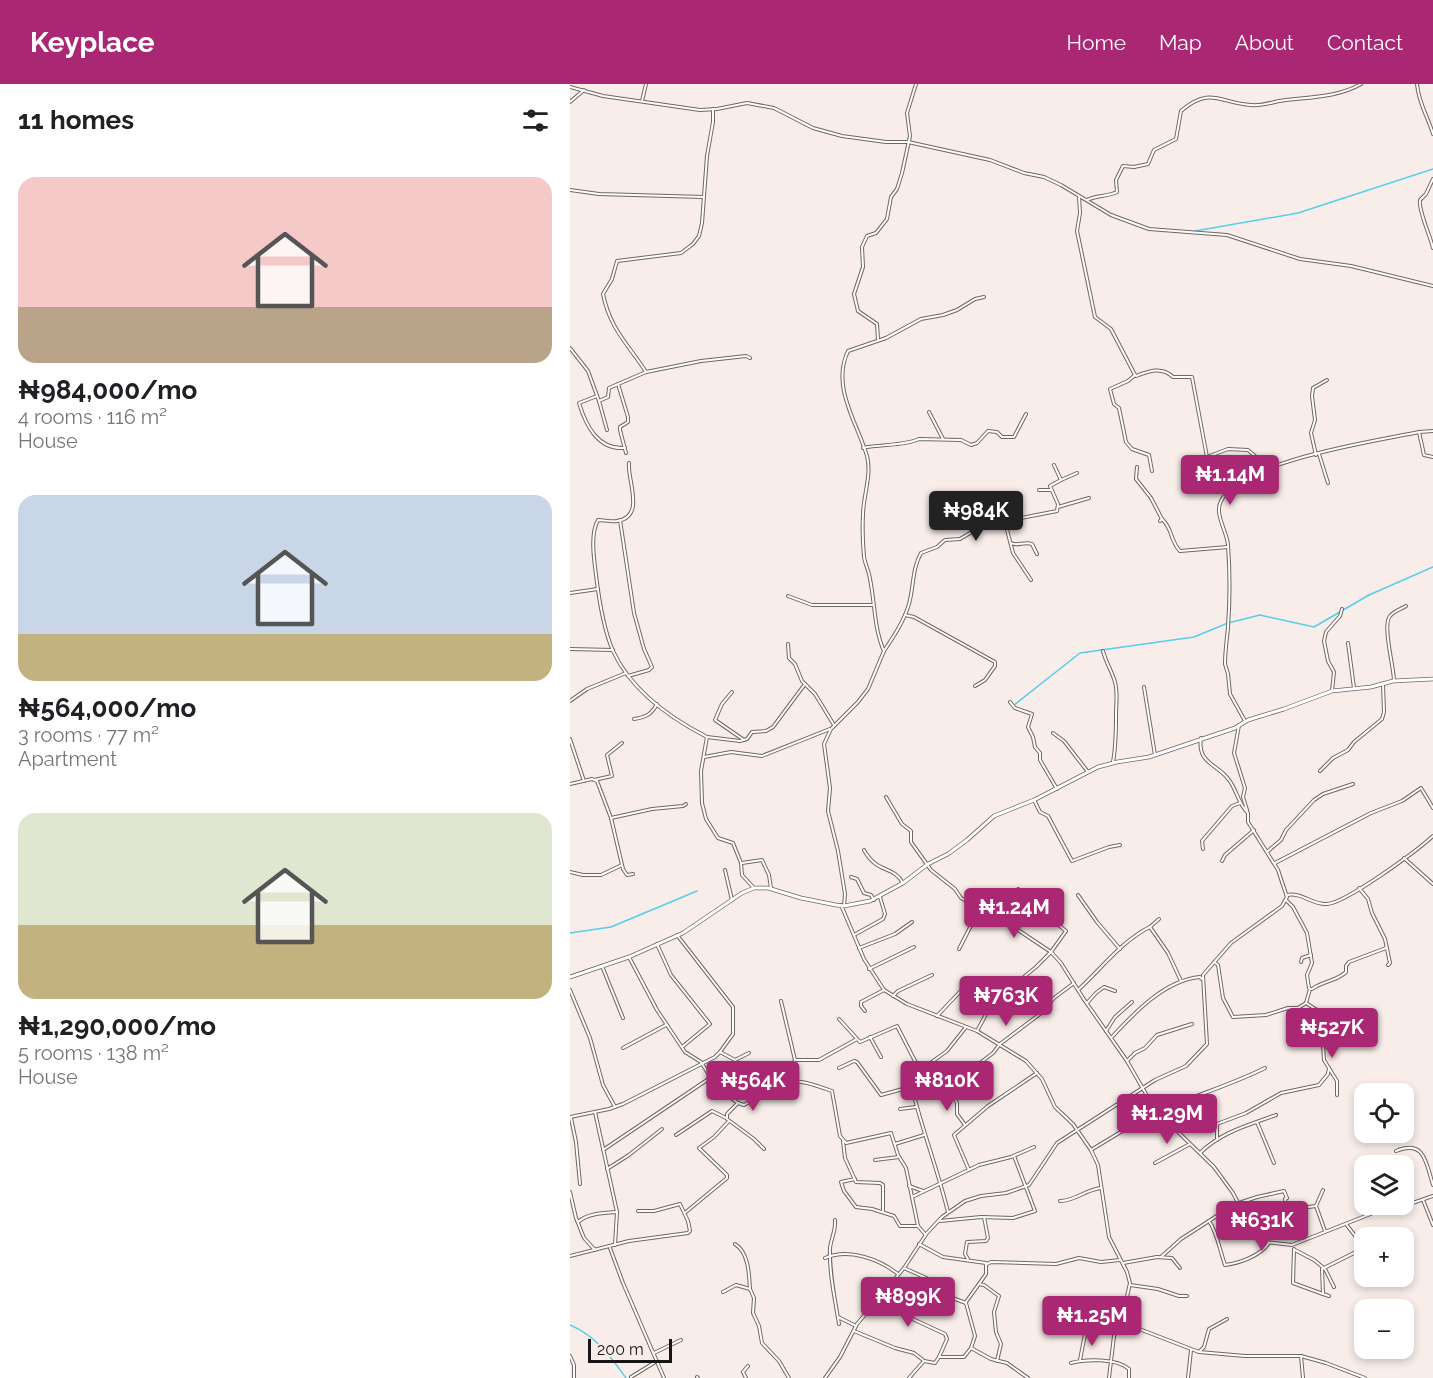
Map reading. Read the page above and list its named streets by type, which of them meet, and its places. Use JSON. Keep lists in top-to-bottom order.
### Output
{
  "scale_bar": "200 m",
  "page": {
    "header": "Keyplace",
    "nav": [
      "Home",
      "Map",
      "About",
      "Contact"
    ],
    "heading": "11 homes",
    "list": [
      {
        "name": "₦984,000/mo",
        "note": "4 rooms · 116 m² · House"
      },
      {
        "name": "₦564,000/mo",
        "note": "3 rooms · 77 m² · Apartment"
      },
      {
        "name": "₦1,290,000/mo",
        "note": "5 rooms · 138 m² · House"
      }
    ],
    "price": [
      "₦1.14M",
      "₦984K",
      "₦1.24M",
      "₦763K",
      "₦527K",
      "₦564K",
      "₦810K",
      "₦1.29M",
      "₦631K",
      "₦899K",
      "₦1.25M"
    ],
    "map_buttons": ["+", "−"],
    "scale": "200 m"
  }
}
